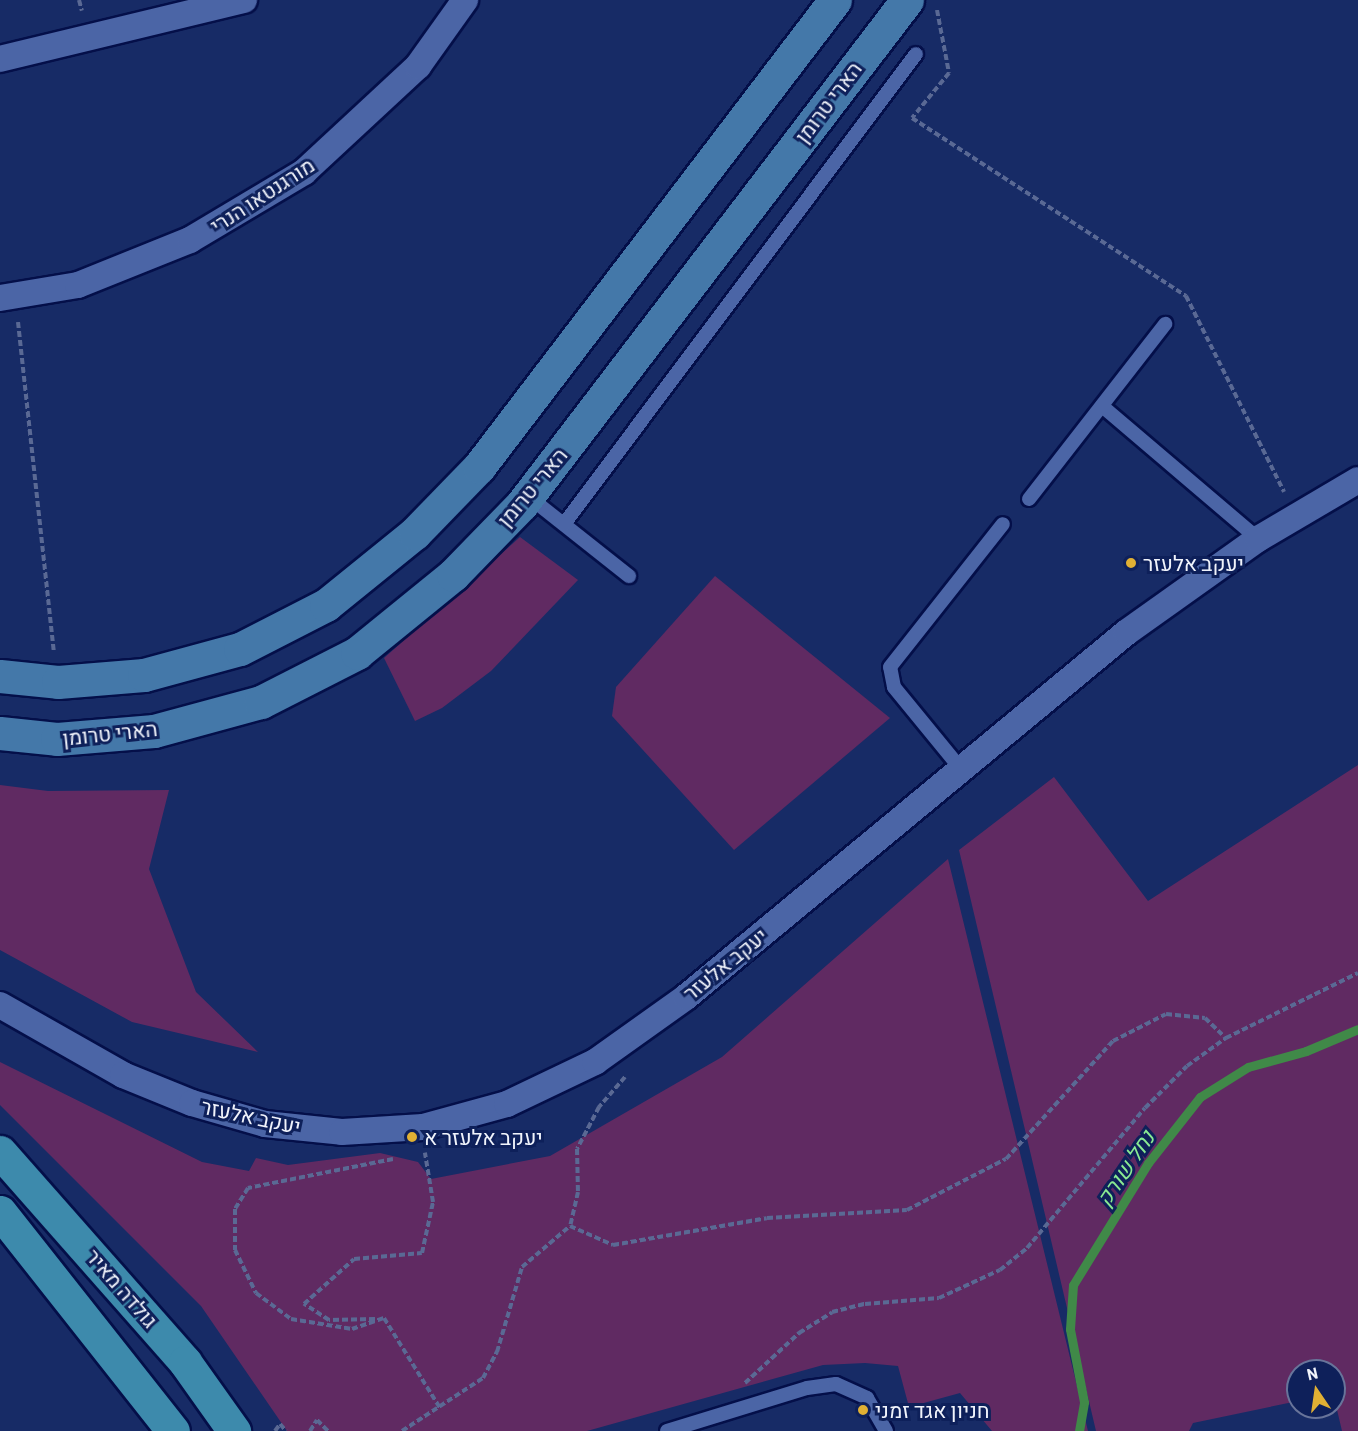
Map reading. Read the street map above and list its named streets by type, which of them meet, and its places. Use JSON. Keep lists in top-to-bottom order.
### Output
{
  "streets": {
    "main road": ["גולדה מאיר"],
    "street": ["הארי טרומן", "מורגנטאו הנרי", "יעקב אלעזר"]
  },
  "water": ["נחל שורק"],
  "places": ["יעקב אלעזר", "יעקב אלעזר א", "חניון אגד זמני"],
  "north": "top"
}
